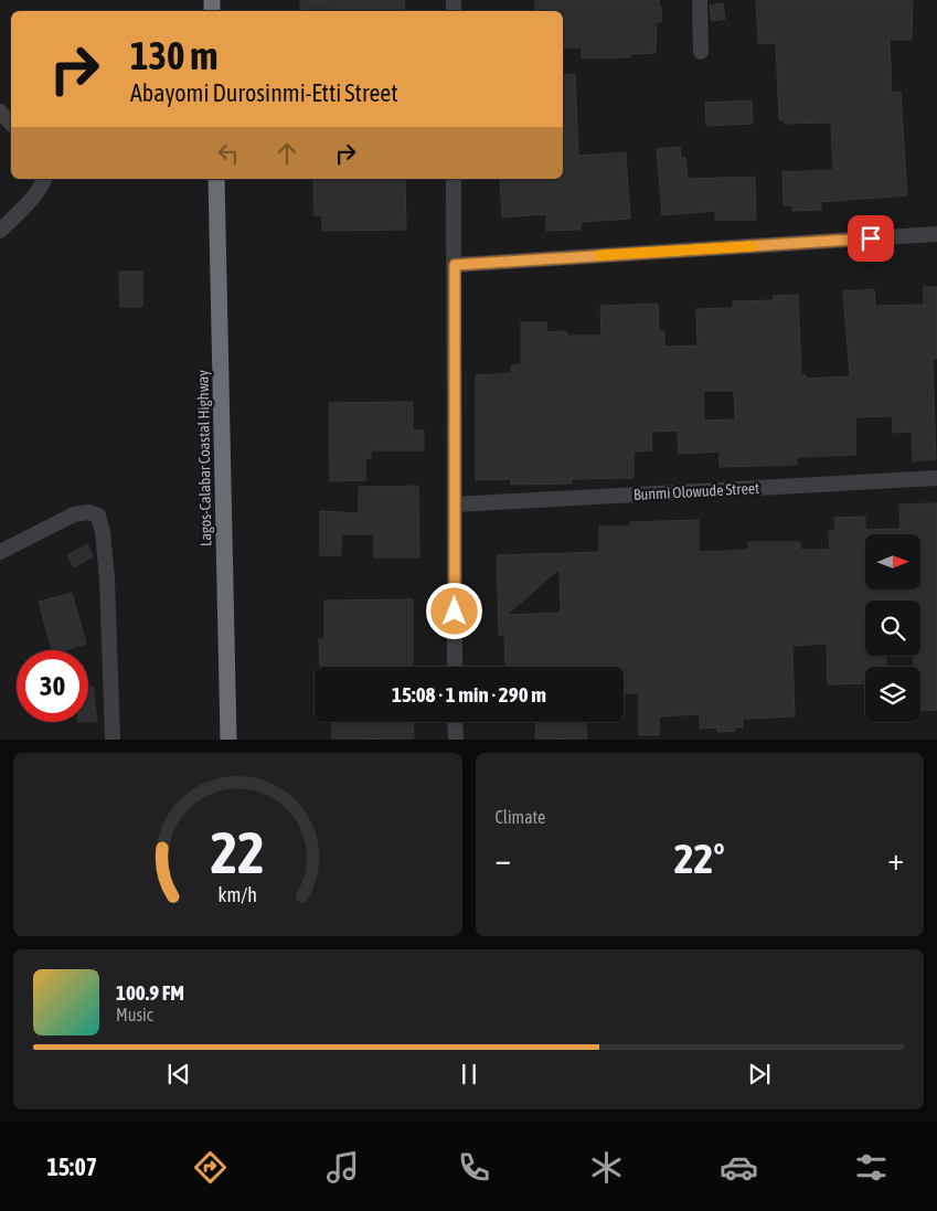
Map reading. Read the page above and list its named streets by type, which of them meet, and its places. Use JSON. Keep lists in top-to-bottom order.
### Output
{
  "streets": {
    "highway": ["Lagos-Calabar Coastal Highway"],
    "street": ["Bunmi Olowude Street"]
  },
  "north": "right",
  "page": {
    "turn": ["130 m", "Abayomi Durosinmi-Etti Street"],
    "limit": "30",
    "trip": "15:08 · 1 min · 290 m",
    "tile": "Climate",
    "heat": ["−", "22°", "+"],
    "song": ["100.9 FM", "Music"],
    "tabs": "15:07",
    "gauge": ["22", "km/h"]
  }
}
